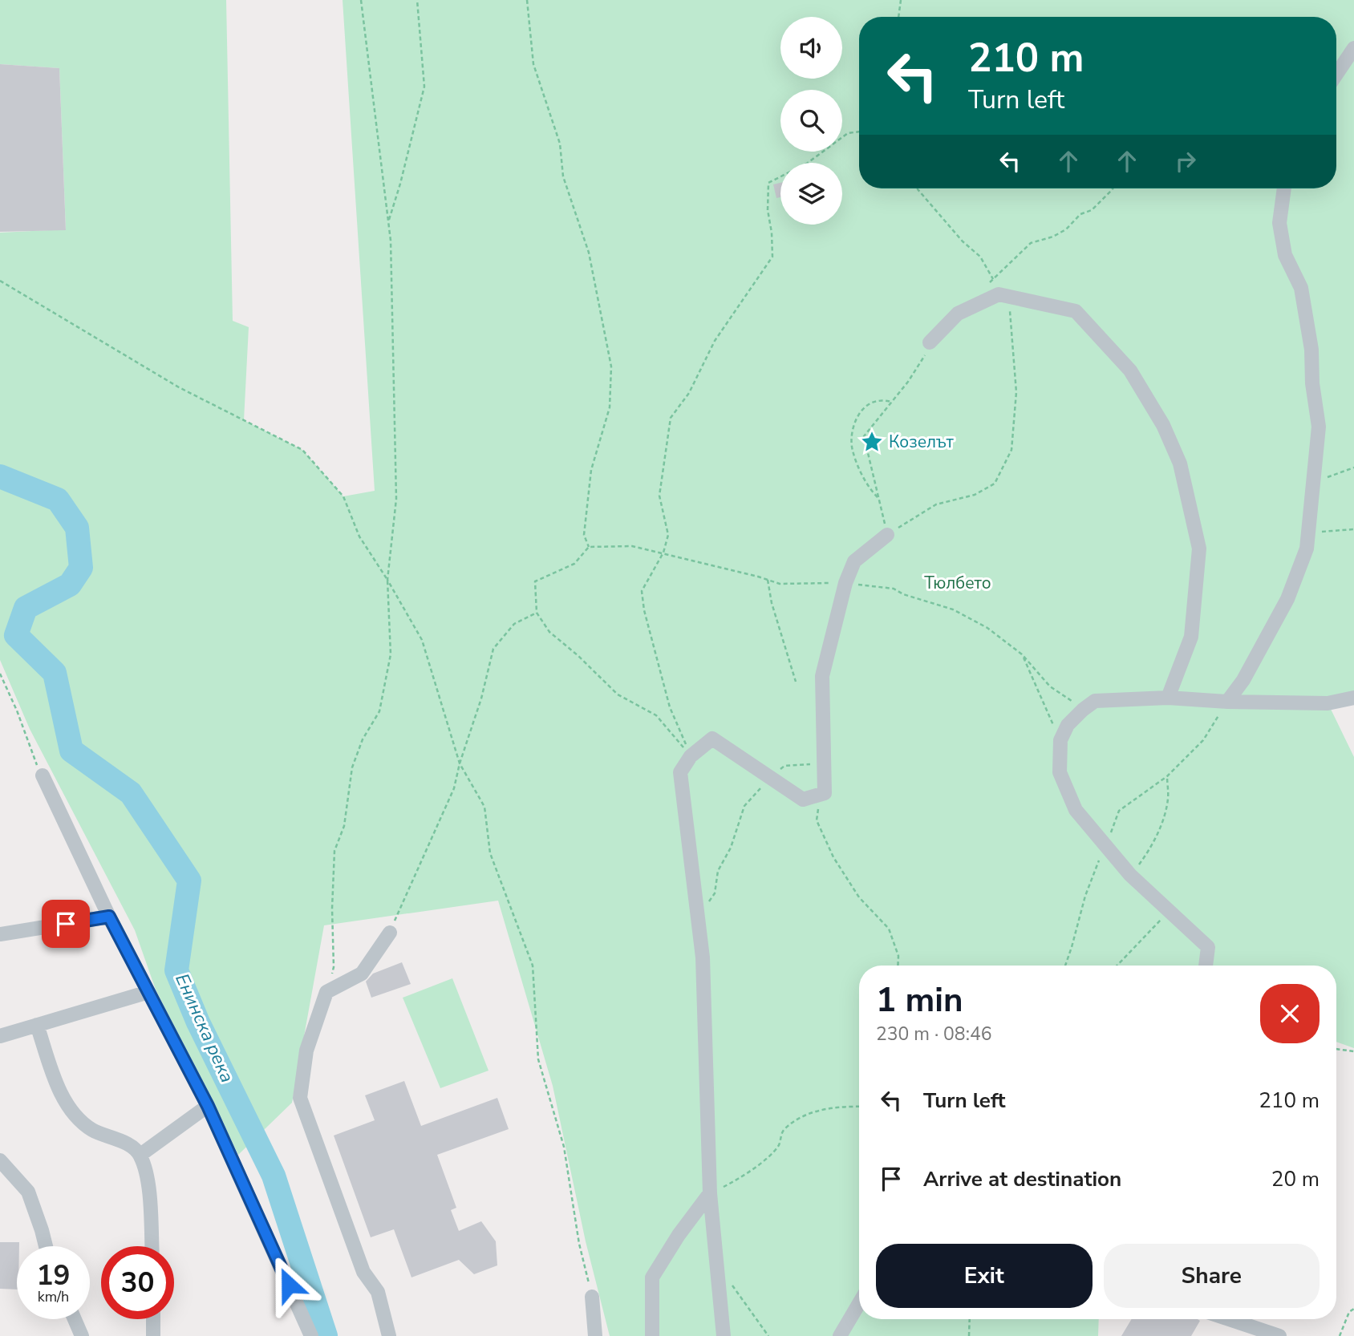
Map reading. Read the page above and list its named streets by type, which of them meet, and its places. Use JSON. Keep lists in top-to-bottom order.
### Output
{
  "water": ["Енинска река"],
  "parks": ["Тюлбето"],
  "places": {
    "place": ["Козелът"]
  },
  "page": {
    "turn": ["210 m", "Turn left"],
    "heading": ["1 min", "230 m · 08:46"],
    "list": [
      {
        "name": "Turn left",
        "value": "210 m"
      },
      {
        "name": "Arrive at destination",
        "value": "20 m"
      }
    ],
    "buttons": ["Exit", "Share"],
    "speed": "19 km/h",
    "limit": "30"
  }
}
